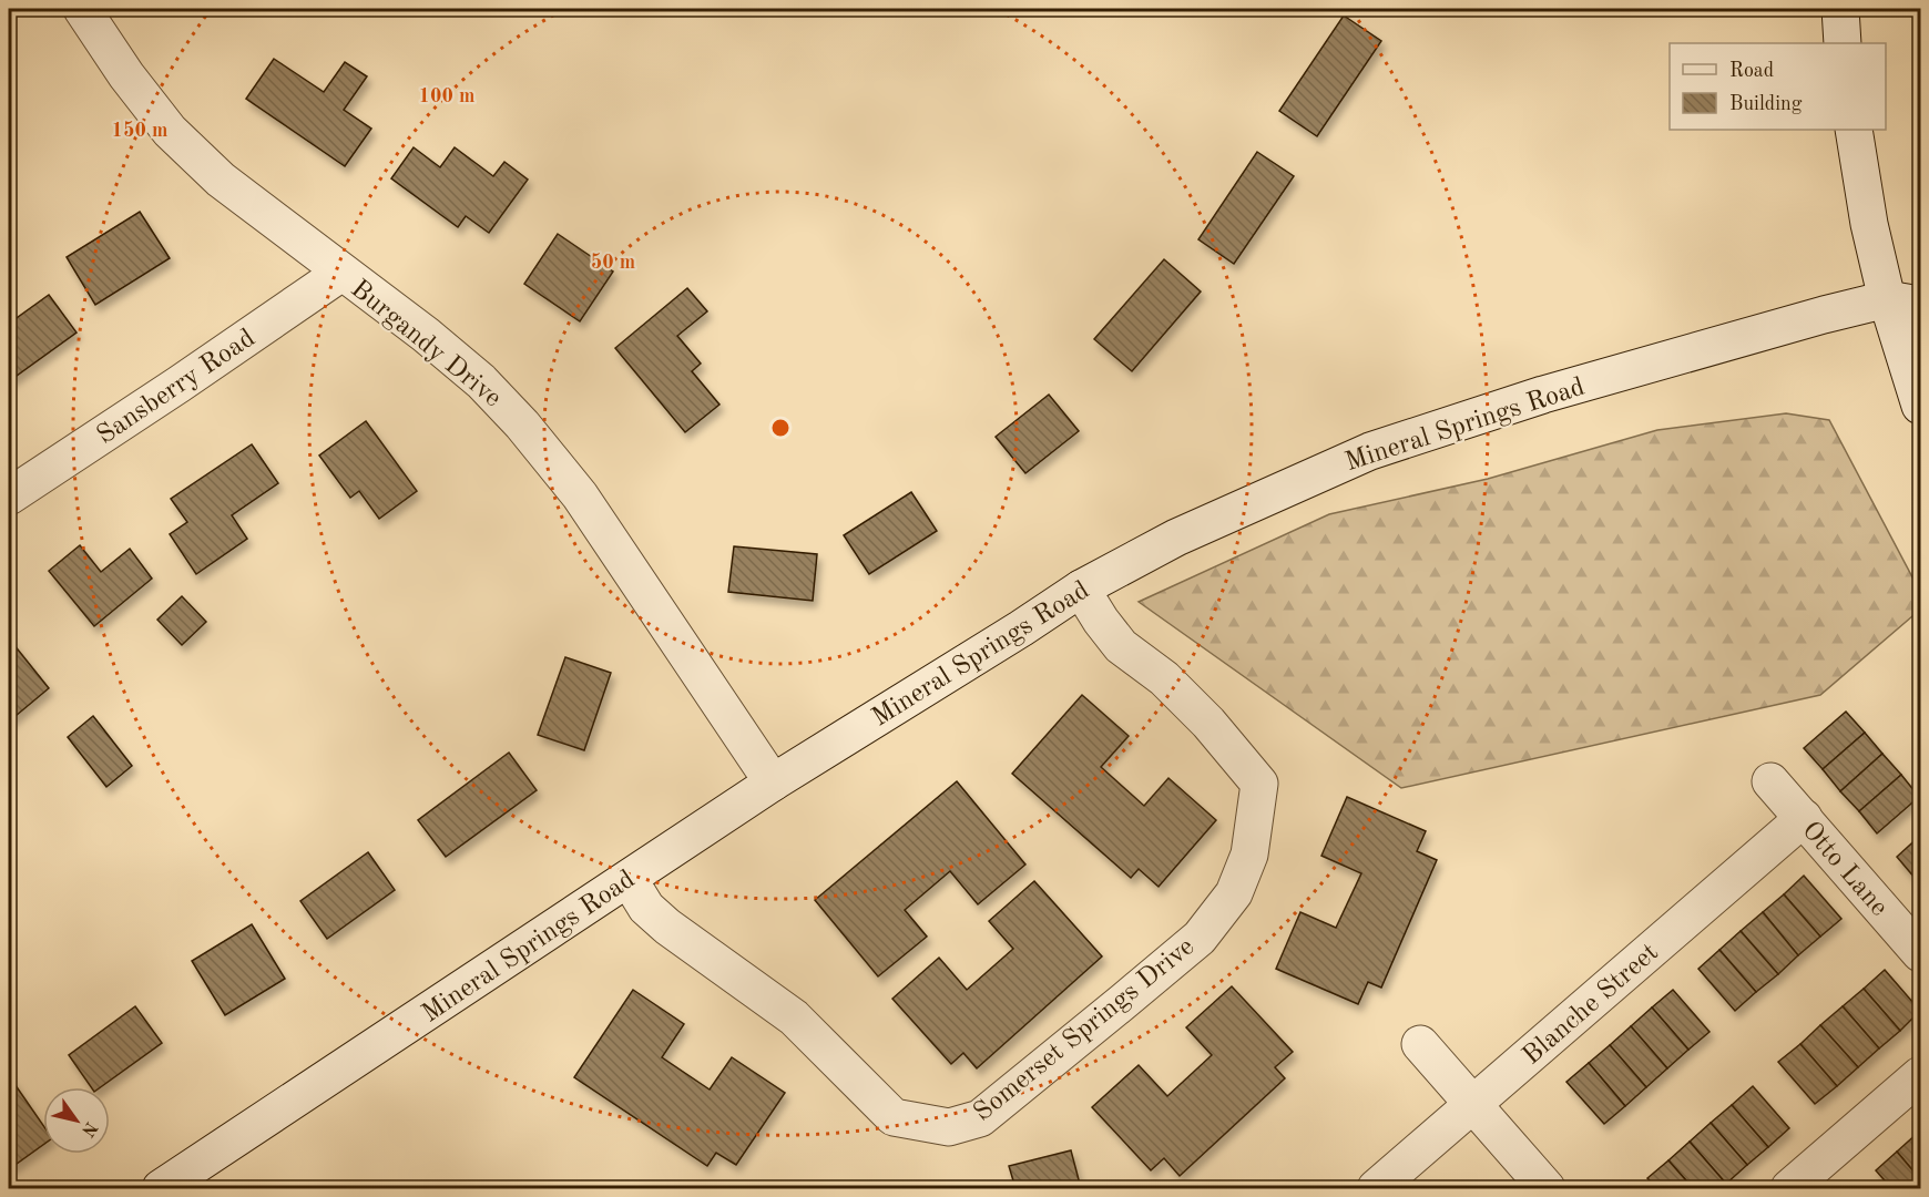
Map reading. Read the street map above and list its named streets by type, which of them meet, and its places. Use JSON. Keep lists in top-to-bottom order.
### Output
{
  "streets": {
    "street": [
      "Burgandy Drive",
      "Sansberry Road",
      "Mineral Springs Road",
      "Otto Lane",
      "Blanche Street",
      "Somerset Springs Drive"
    ]
  },
  "crossings": [
    ["Burgandy Drive", "Sansberry Road"],
    ["Burgandy Drive", "Mineral Springs Road"],
    ["Mineral Springs Road", "Somerset Springs Drive"],
    ["Otto Lane", "Blanche Street"]
  ],
  "legend": ["Road", "Building"],
  "north": "bottom right",
  "rings": ["100 m", "150 m", "50 m"]
}
